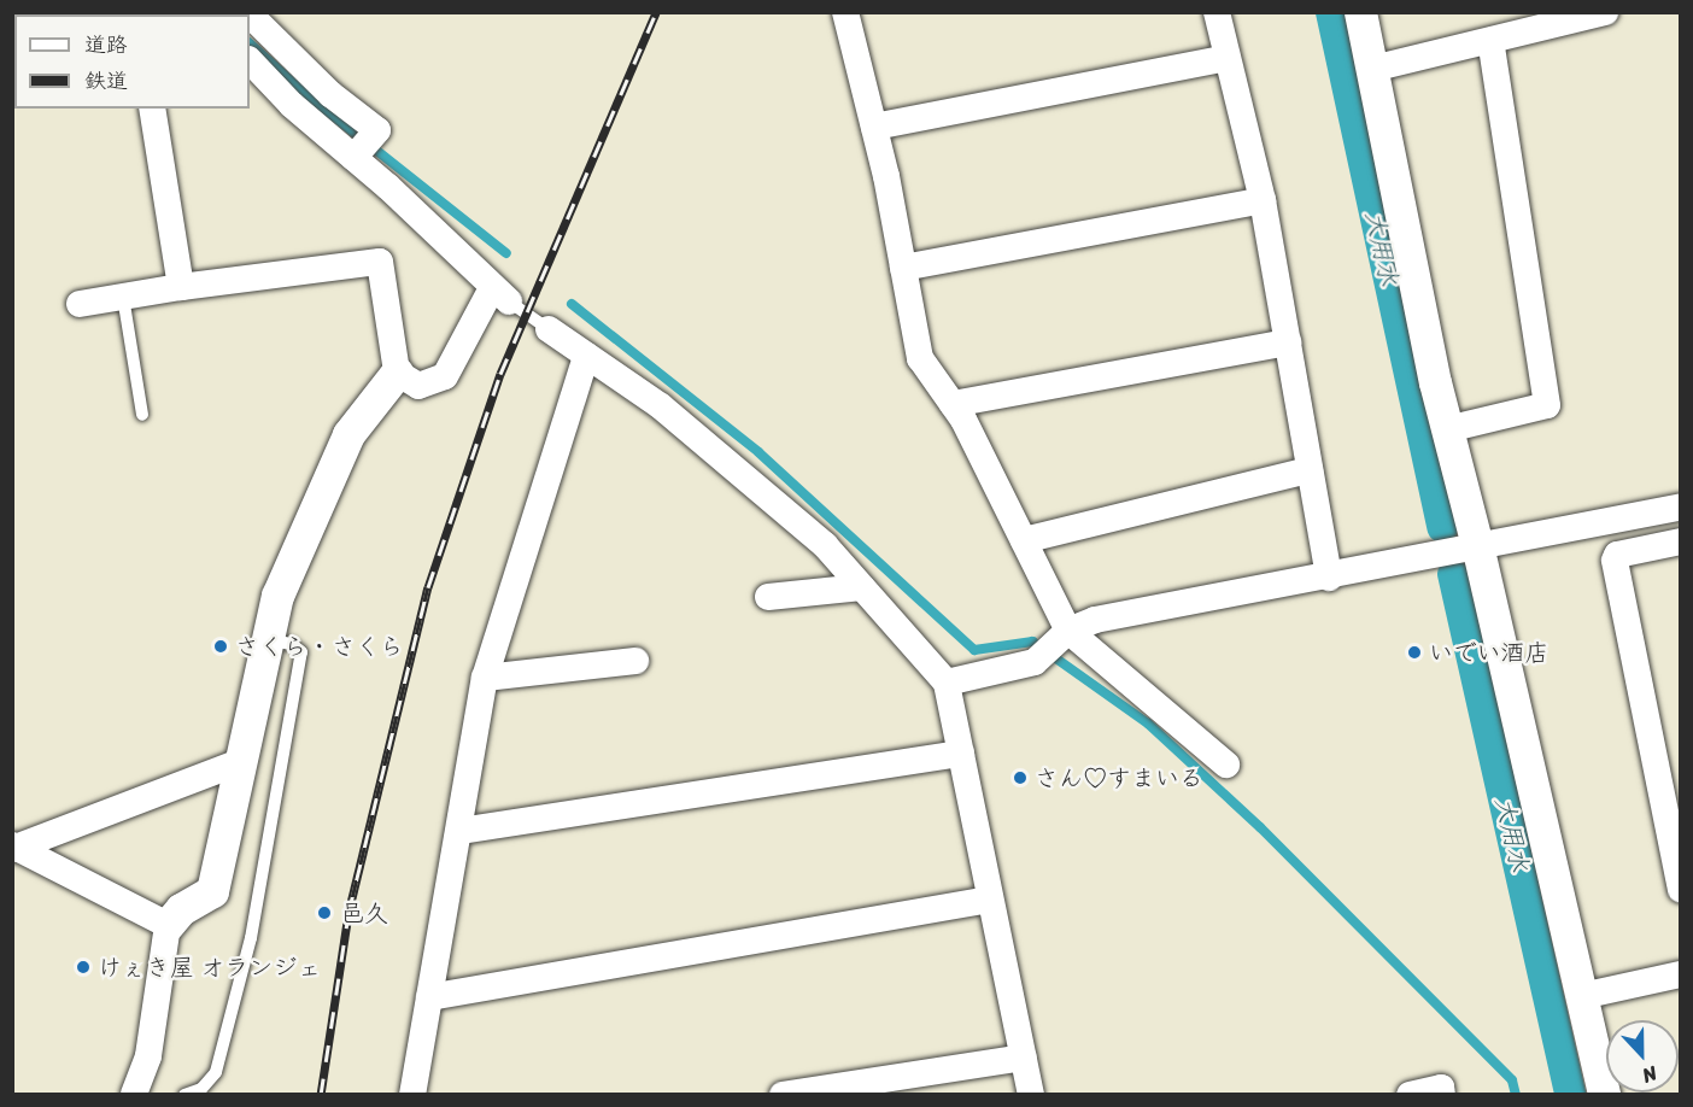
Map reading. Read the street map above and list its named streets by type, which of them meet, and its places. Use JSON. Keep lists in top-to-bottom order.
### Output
{
  "water": ["大用水"],
  "places": [
    "さくら・さくら",
    "いでい酒店",
    "さん♡すまいる",
    "邑久",
    "けぇき屋 オランジェ"
  ],
  "legend": ["道路", "鉄道"],
  "north": "bottom"
}
